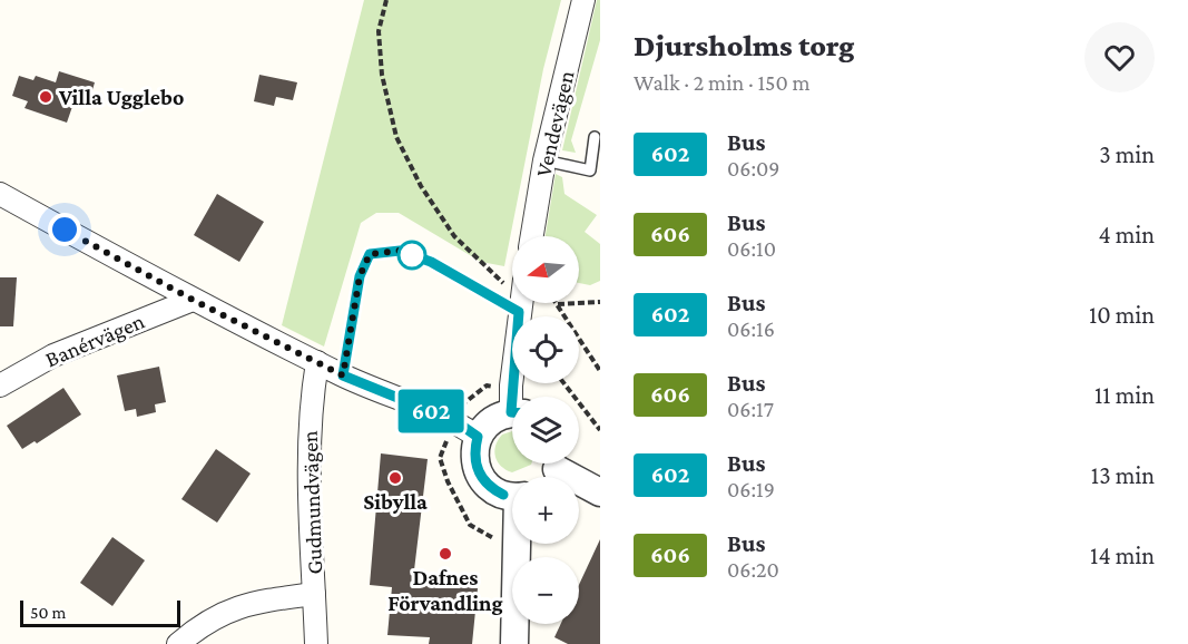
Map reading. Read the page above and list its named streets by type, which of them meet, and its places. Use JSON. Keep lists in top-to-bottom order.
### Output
{
  "streets": {
    "street": ["Vendevägen", "Banérvägen", "Gudmundvägen"]
  },
  "places": ["Villa Ugglebo", "Sibylla", "Dafnes Förvandling"],
  "lines": ["bus line 602"],
  "scale_bar": "50 m",
  "north": "left",
  "page": {
    "on_map": "602",
    "heading": ["Djursholms torg", "Walk · 2 min · 150 m"],
    "list": [
      {
        "mark": "602",
        "name": "Bus",
        "note": "06:09",
        "value": "3 min"
      },
      {
        "mark": "606",
        "name": "Bus",
        "note": "06:10",
        "value": "4 min"
      },
      {
        "mark": "602",
        "name": "Bus",
        "note": "06:16",
        "value": "10 min"
      },
      {
        "mark": "606",
        "name": "Bus",
        "note": "06:17",
        "value": "11 min"
      },
      {
        "mark": "602",
        "name": "Bus",
        "note": "06:19",
        "value": "13 min"
      },
      {
        "mark": "606",
        "name": "Bus",
        "note": "06:20",
        "value": "14 min"
      }
    ],
    "map_buttons": ["+", "−"],
    "scale": "50 m"
  }
}
